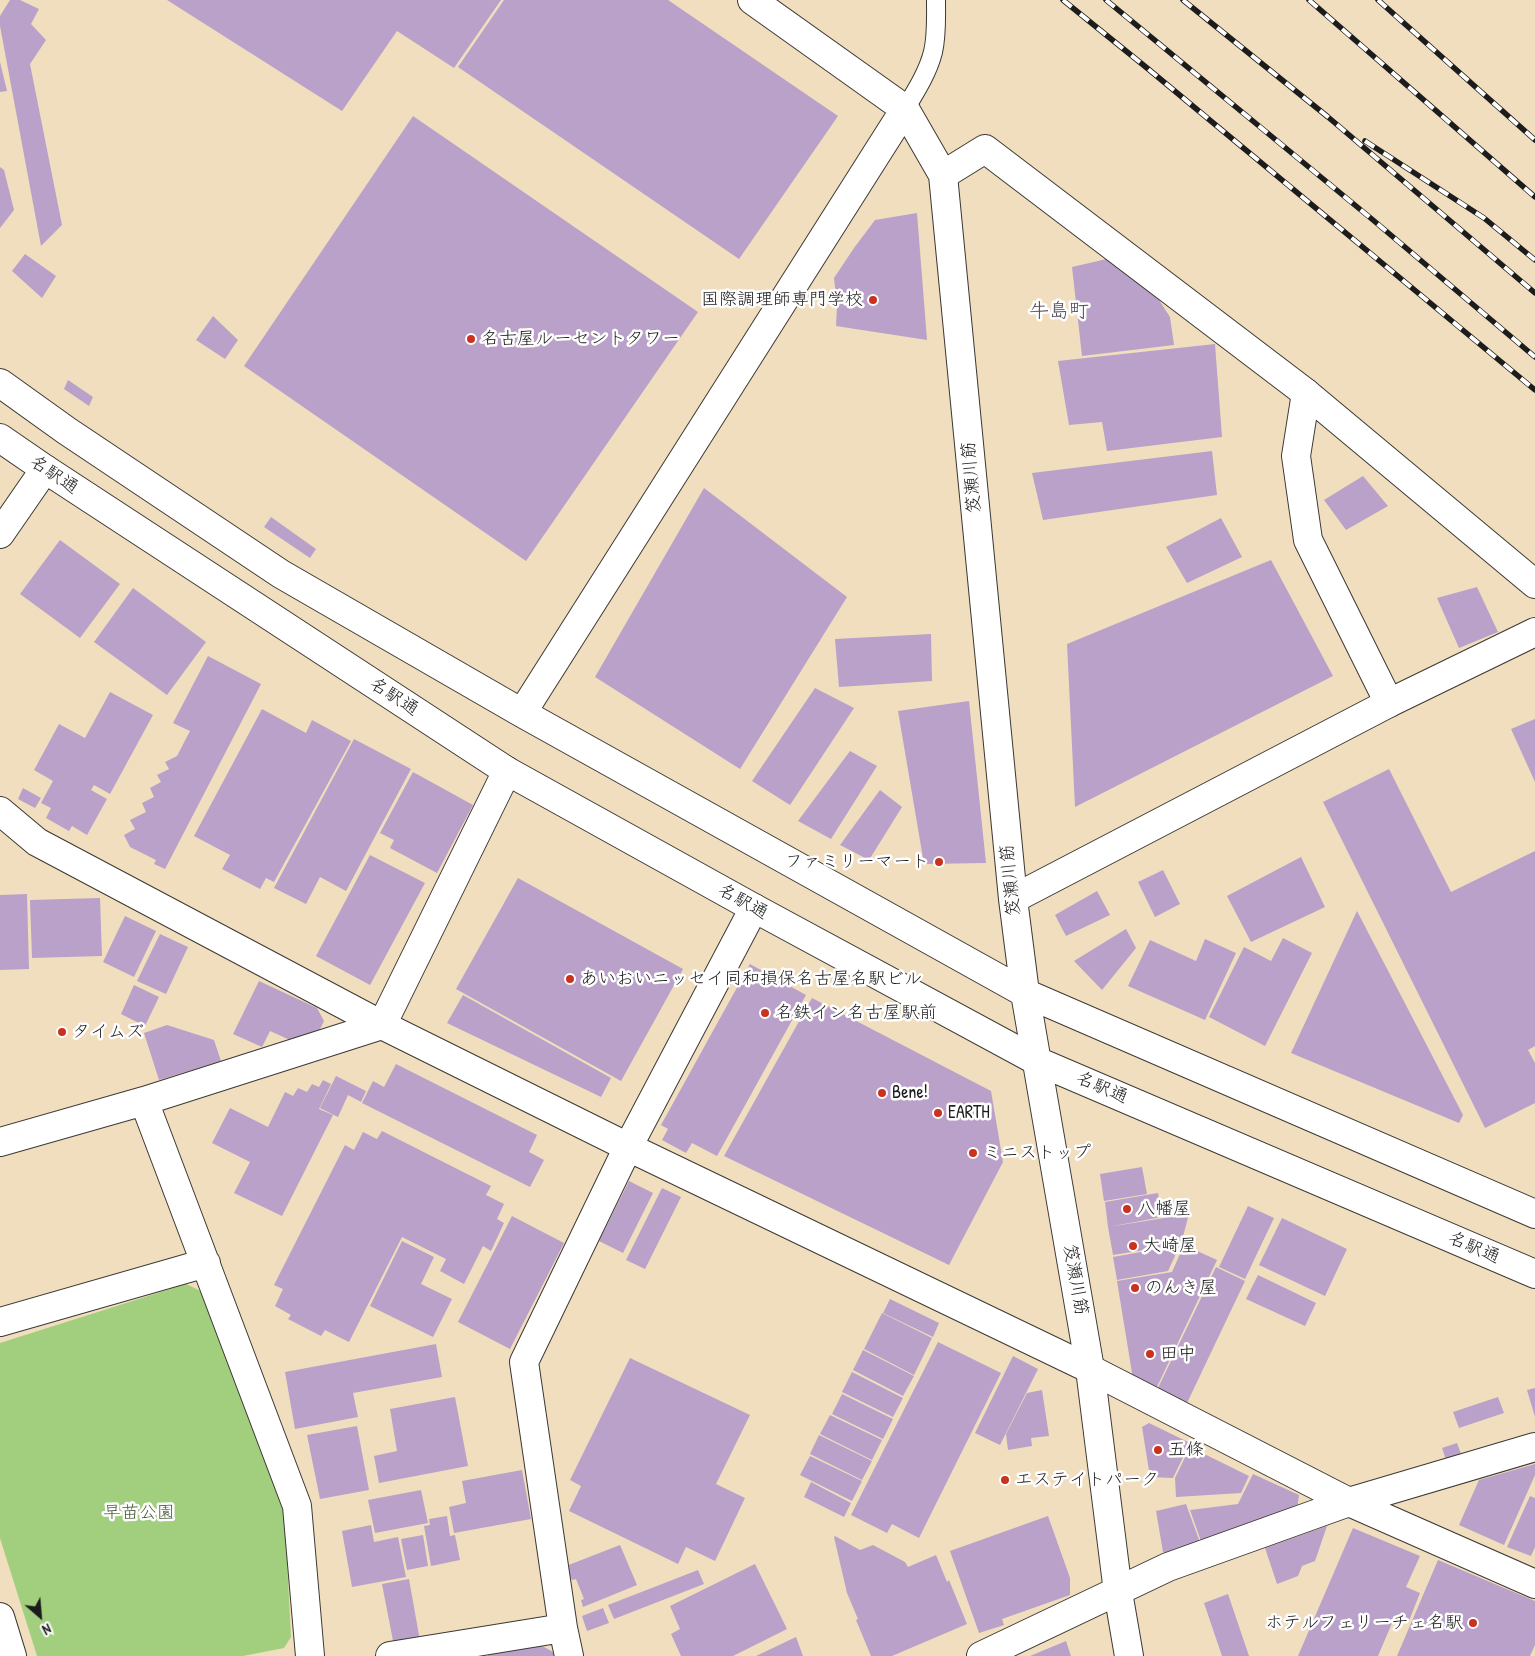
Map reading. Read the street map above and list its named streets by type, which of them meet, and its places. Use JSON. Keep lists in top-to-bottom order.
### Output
{
  "streets": {
    "street": ["名駅通", "笈瀬川筋"]
  },
  "crossings": [
    ["名駅通", "笈瀬川筋"]
  ],
  "districts": ["牛島町"],
  "parks": ["早苗公園"],
  "places": [
    "国際調理師専門学校",
    "名古屋ルーセントタワー",
    "ファミリーマート",
    "あいおいニッセイ同和損保名古屋名駅ビル",
    "名鉄イン名古屋駅前",
    "タイムズ",
    "Bene!",
    "EARTH",
    "ミニストップ",
    "八幡屋",
    "大崎屋",
    "のんき屋",
    "田中",
    "五條",
    "エステイトパーク",
    "ホテルフェリーチェ名駅"
  ],
  "north": "bottom right"
}
